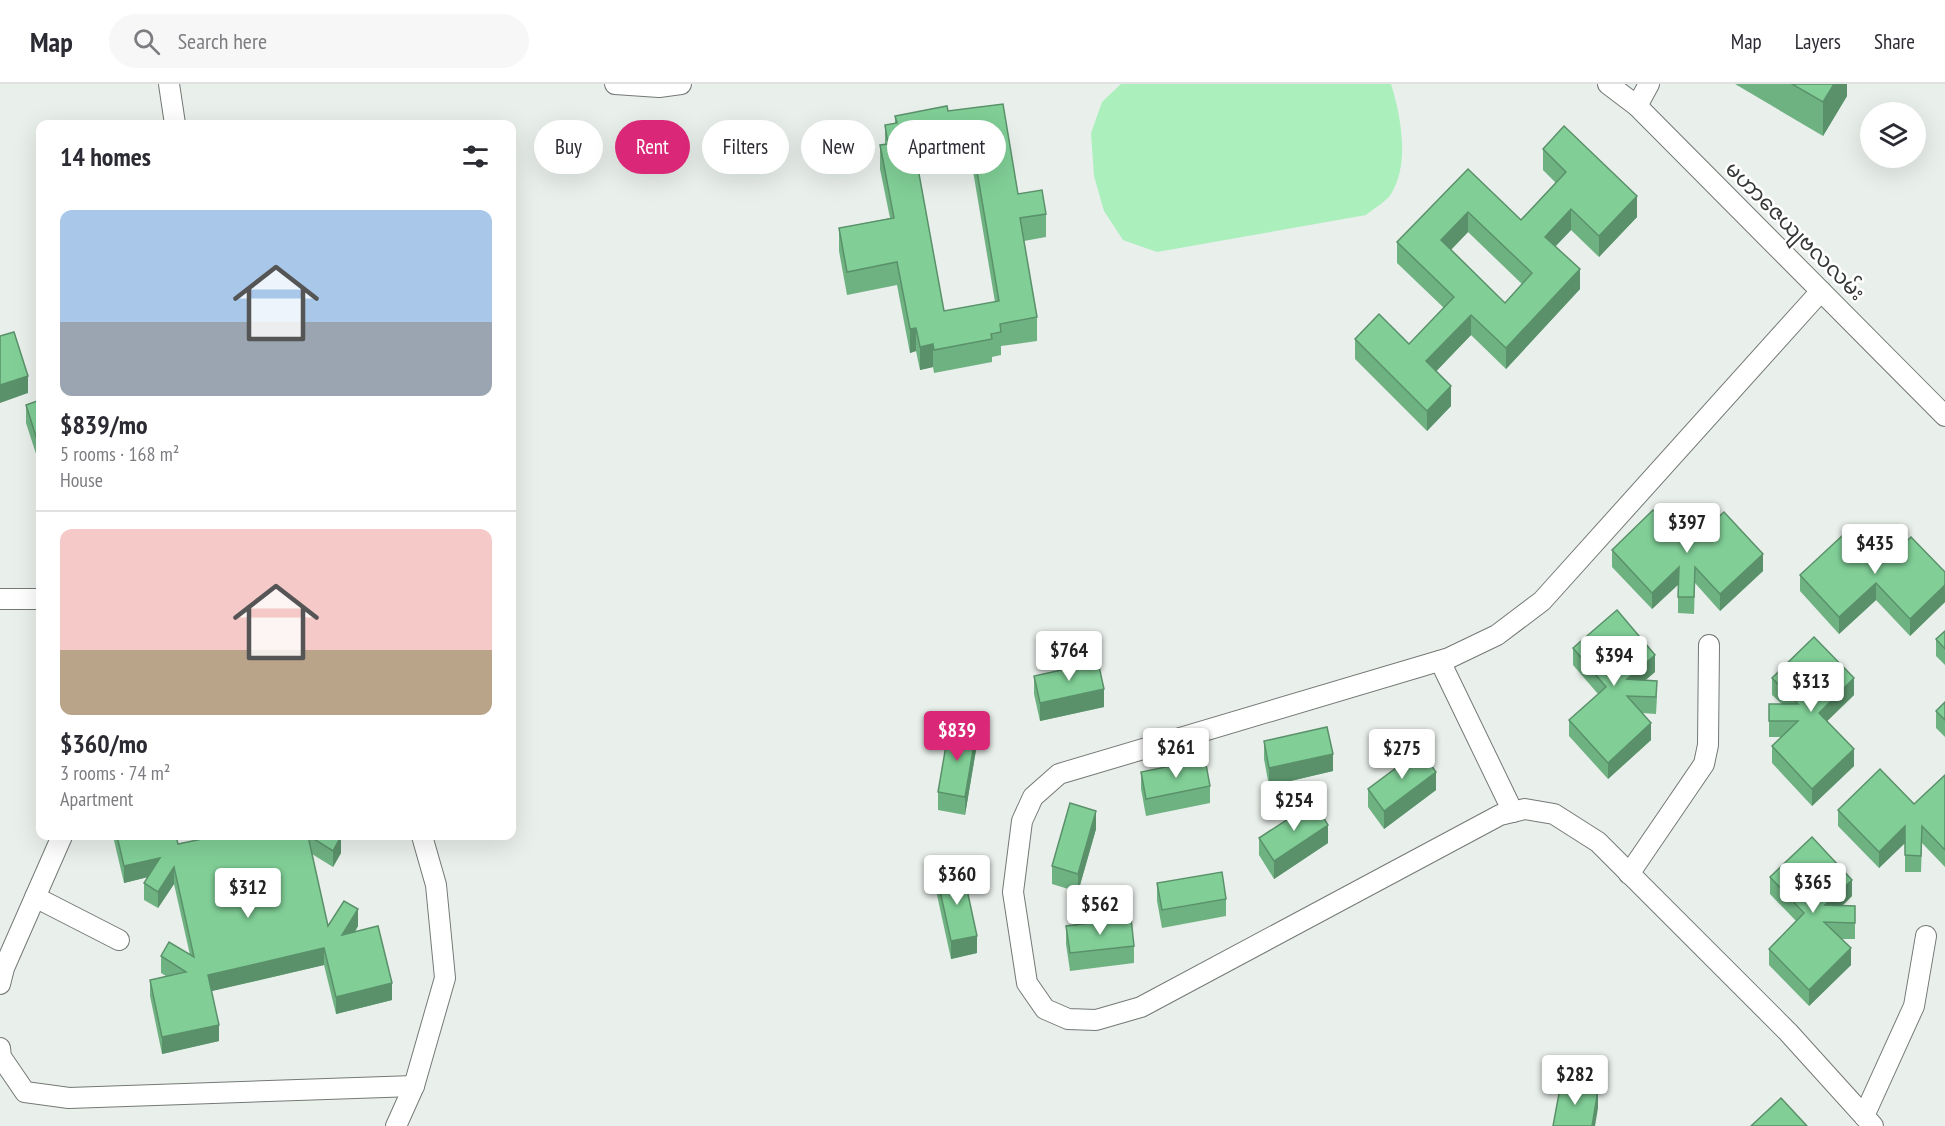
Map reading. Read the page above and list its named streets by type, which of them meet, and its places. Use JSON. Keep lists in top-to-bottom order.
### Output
{
  "streets": {
    "street": ["မဟာဇေယျဗလလမ်း"]
  },
  "page": {
    "header": "Map",
    "search": "Search here",
    "nav": ["Map", "Layers", "Share"],
    "chip": [
      "Buy",
      "Rent",
      "Filters",
      "New",
      "Apartment"
    ],
    "heading": "14 homes",
    "list": [
      {
        "name": "$839/mo",
        "note": "5 rooms · 168 m² · House"
      },
      {
        "name": "$360/mo",
        "note": "3 rooms · 74 m² · Apartment"
      }
    ],
    "price": [
      "$397",
      "$435",
      "$764",
      "$394",
      "$313",
      "$839",
      "$261",
      "$275",
      "$254",
      "$360",
      "$365",
      "$312",
      "$562",
      "$282"
    ]
  }
}
